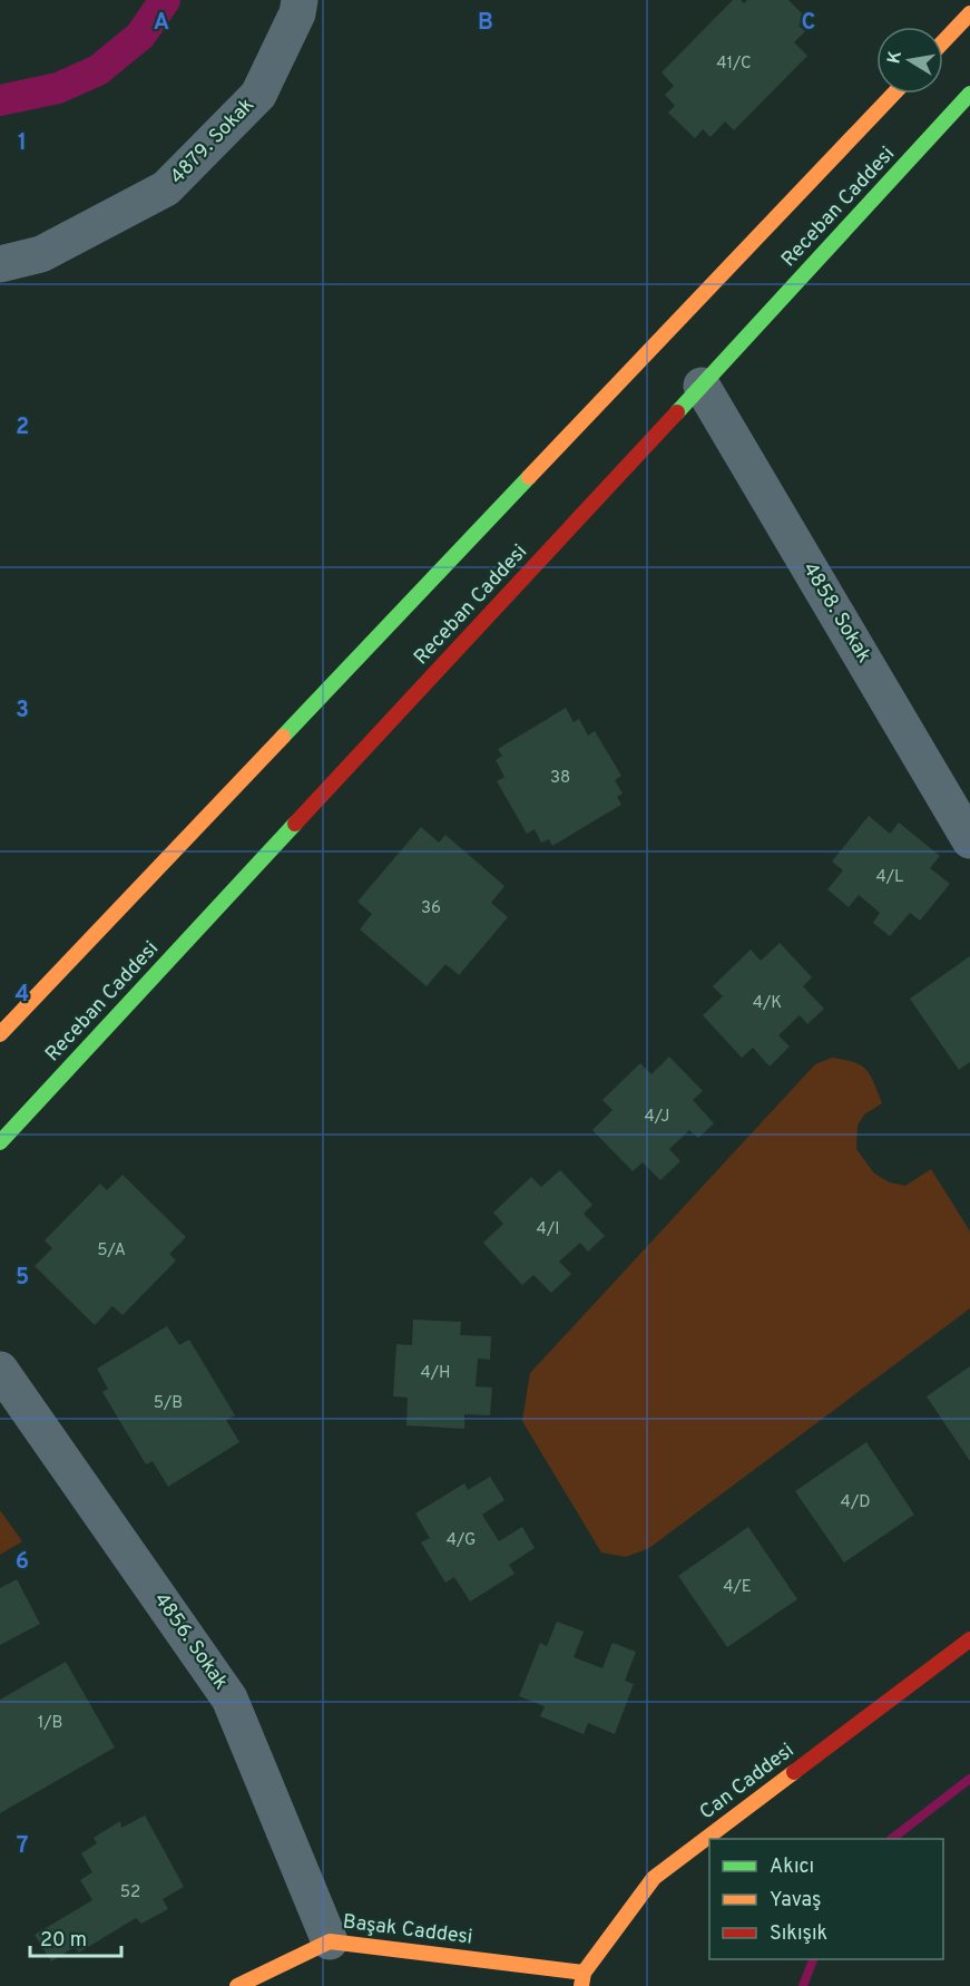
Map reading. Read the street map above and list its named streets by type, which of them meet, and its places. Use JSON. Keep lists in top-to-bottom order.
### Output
{
  "streets": {
    "main road": ["Receban Caddesi", "Can Caddesi", "Başak Caddesi"],
    "street": ["4879. Sokak", "4858. Sokak", "4856. Sokak"]
  },
  "crossings": [
    ["Receban Caddesi", "4858. Sokak"],
    ["4856. Sokak", "Başak Caddesi"],
    ["Can Caddesi", "Başak Caddesi"]
  ],
  "house_numbers": [
    "41/C",
    "38",
    "4/L",
    "36",
    "4/K",
    "4/J",
    "4/I",
    "5/A",
    "4/H",
    "5/B",
    "4/D",
    "4/G",
    "4/E",
    "1/B",
    "52"
  ],
  "legend": ["Akıcı", "Yavaş", "Sıkışık"],
  "scale_bar": "20 m",
  "north": "left",
  "grid": {
    "columns": ["A", "B", "C"],
    "rows": [
      "1",
      "2",
      "3",
      "4",
      "5",
      "6",
      "7"
    ]
  }
}
